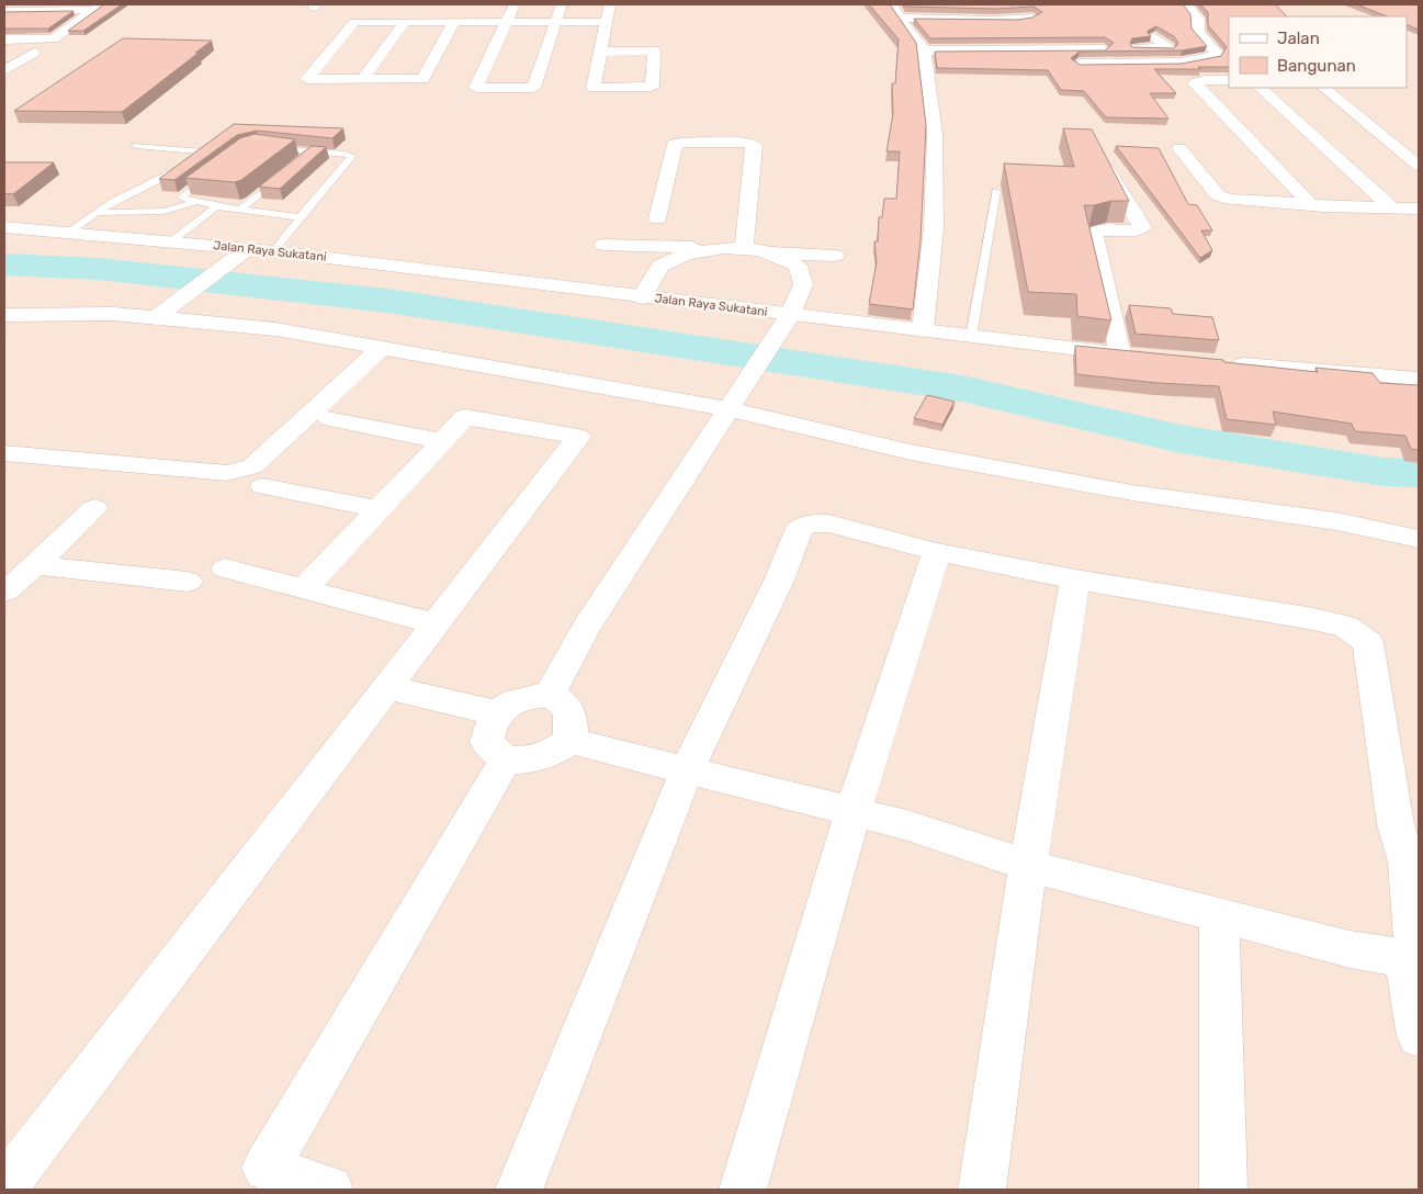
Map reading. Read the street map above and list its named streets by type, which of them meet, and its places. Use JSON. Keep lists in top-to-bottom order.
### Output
{
  "streets": {
    "street": ["Jalan Raya Sukatani"]
  },
  "legend": ["Jalan", "Bangunan"]
}
